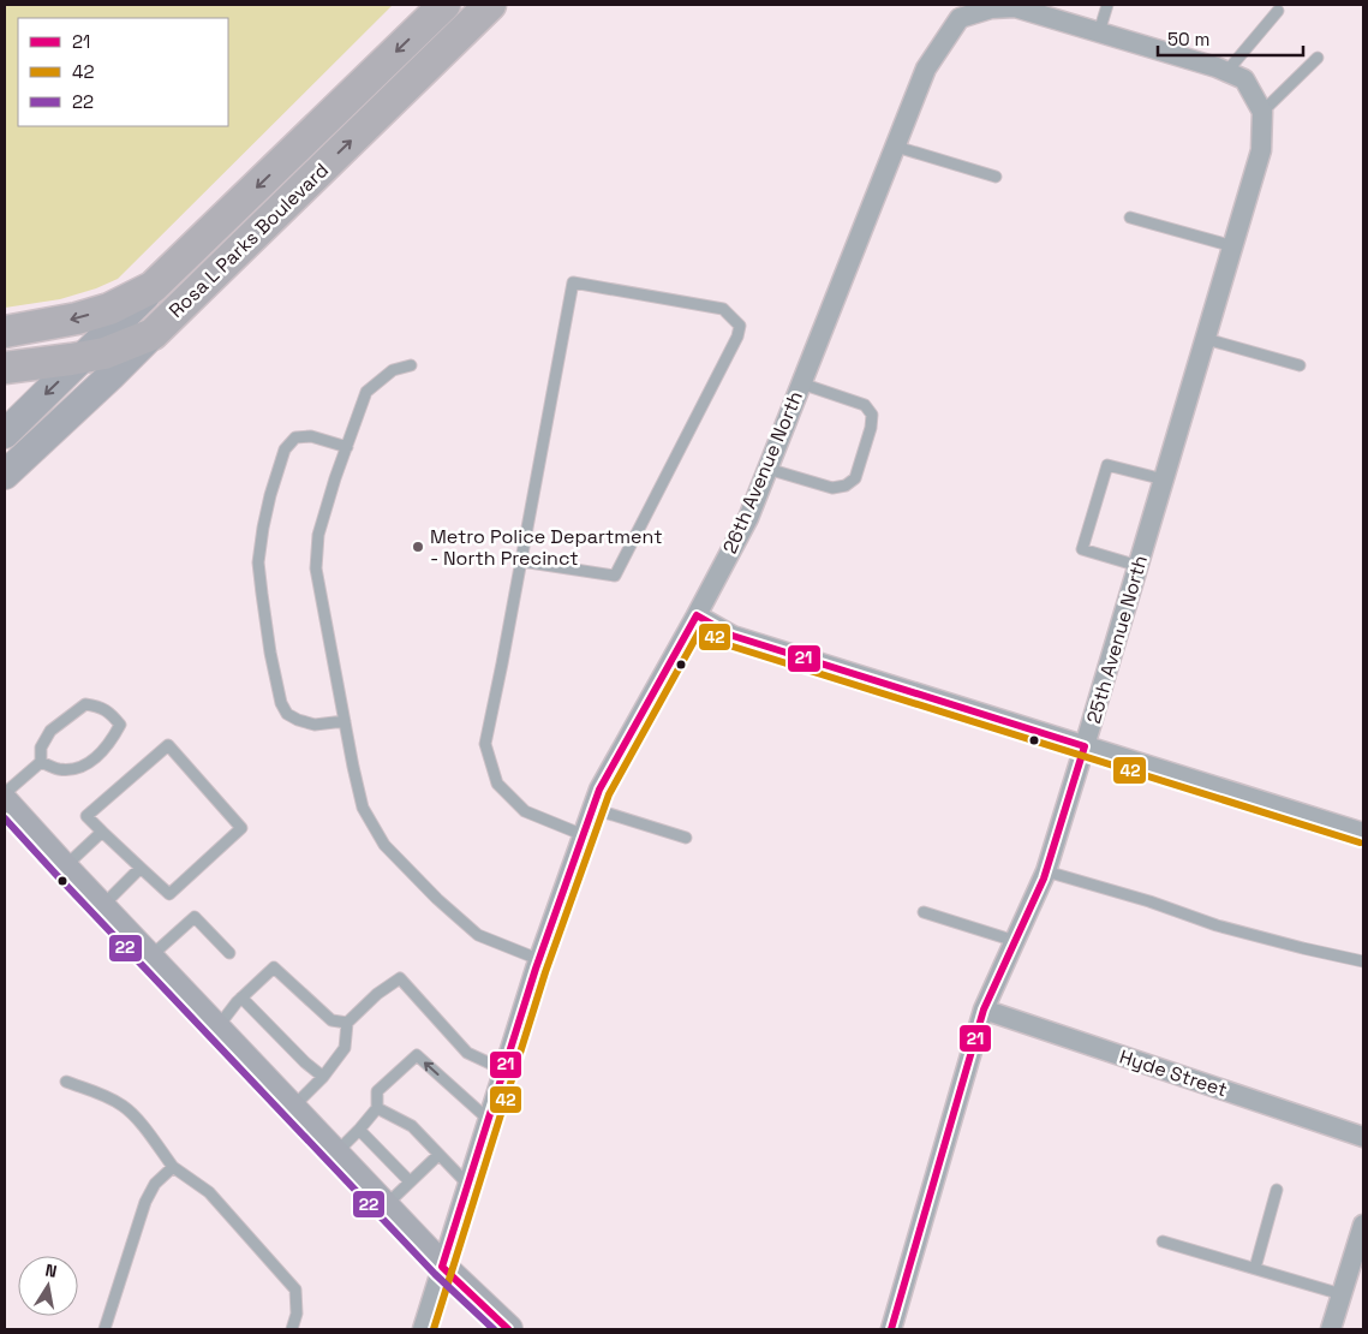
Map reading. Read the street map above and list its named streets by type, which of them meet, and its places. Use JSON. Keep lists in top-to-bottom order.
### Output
{
  "streets": {
    "main road": ["Rosa L Parks Boulevard"],
    "street": ["26th Avenue North", "25th Avenue North", "Hyde Street"]
  },
  "crossings": [
    ["26th Avenue North", "25th Avenue North"],
    ["25th Avenue North", "Hyde Street"]
  ],
  "places": ["Metro Police Department - North Precinct"],
  "lines": ["transit line 21", "transit line 42", "transit line 22"],
  "legend": ["21", "42", "22"],
  "scale_bar": "50 m",
  "north": "top"
}
